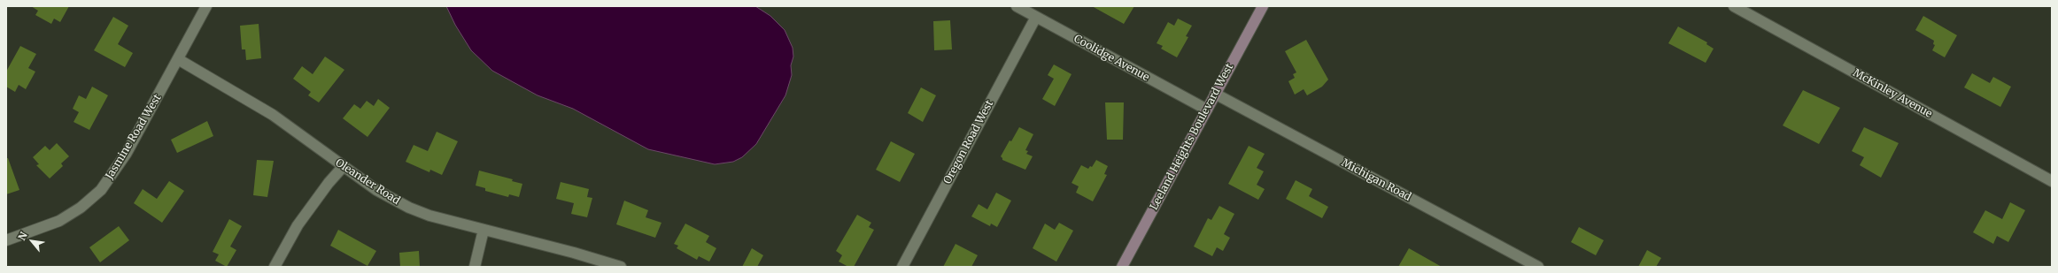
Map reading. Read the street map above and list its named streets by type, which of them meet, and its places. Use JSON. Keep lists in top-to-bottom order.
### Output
{
  "streets": {
    "main road": ["Leeland Heights Boulevard West"],
    "street": [
      "Coolidge Avenue",
      "McKinley Avenue",
      "Jasmine Road West",
      "Oregon Road West",
      "Michigan Road",
      "Oleander Road"
    ]
  },
  "crossings": [
    ["Coolidge Avenue", "Leeland Heights Boulevard West"],
    ["Coolidge Avenue", "Oregon Road West"],
    ["Jasmine Road West", "Oleander Road"],
    ["Leeland Heights Boulevard West", "Michigan Road"]
  ],
  "north": "top left"
}
